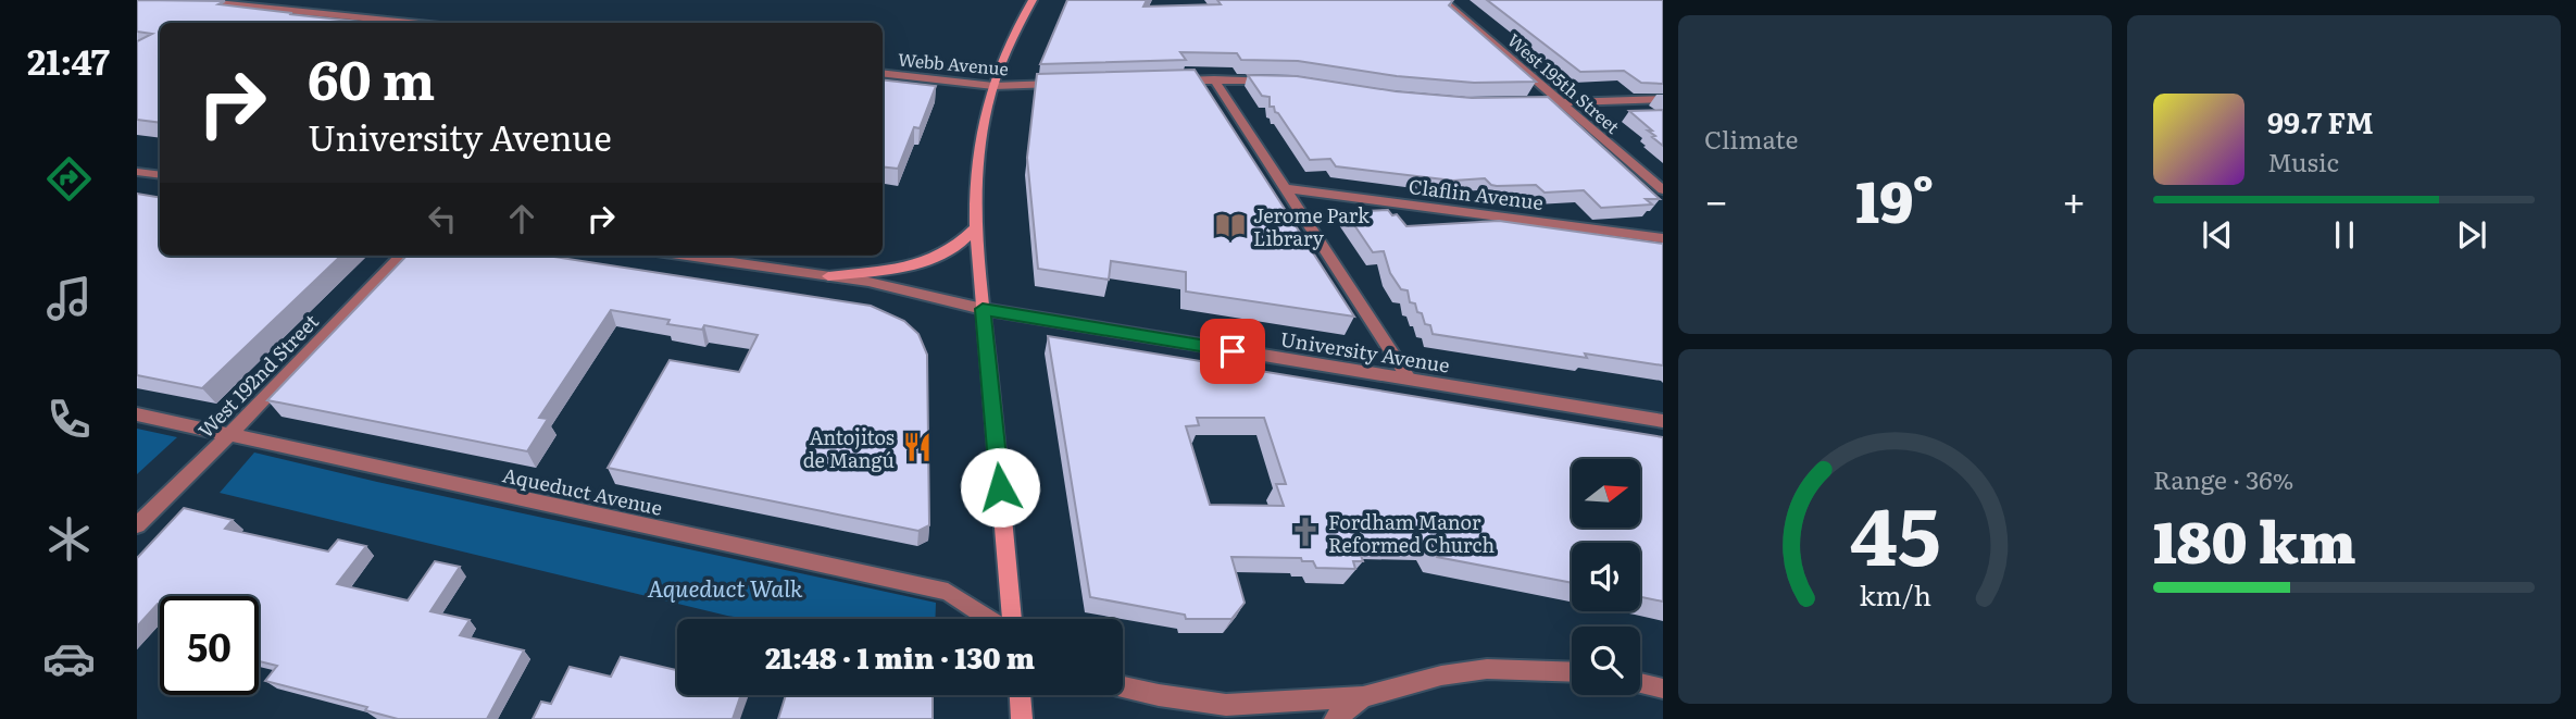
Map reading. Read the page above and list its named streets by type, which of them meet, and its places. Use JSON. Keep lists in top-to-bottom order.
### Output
{
  "streets": {
    "street": [
      "Webb Avenue",
      "West 195th Street",
      "Claflin Avenue",
      "University Avenue",
      "West 192nd Street",
      "Aqueduct Avenue"
    ]
  },
  "crossings": [
    ["West 192nd Street", "Aqueduct Avenue"]
  ],
  "parks": ["Aqueduct Walk"],
  "places": {
    "library": ["Jerome Park Library"],
    "restaurant": ["Antojitos de Mangú"],
    "church": ["Fordham Manor Reformed Church"]
  },
  "north": "right",
  "page": {
    "tabs": "21:47",
    "tile": [
      "Climate",
      ["Range · 36%", "180 km"]
    ],
    "turn": ["60 m", "University Avenue"],
    "song": ["99.7 FM", "Music"],
    "heat": ["−", "19°", "+"],
    "limit": "50",
    "trip": "21:48 · 1 min · 130 m",
    "gauge": ["45", "km/h"]
  }
}
